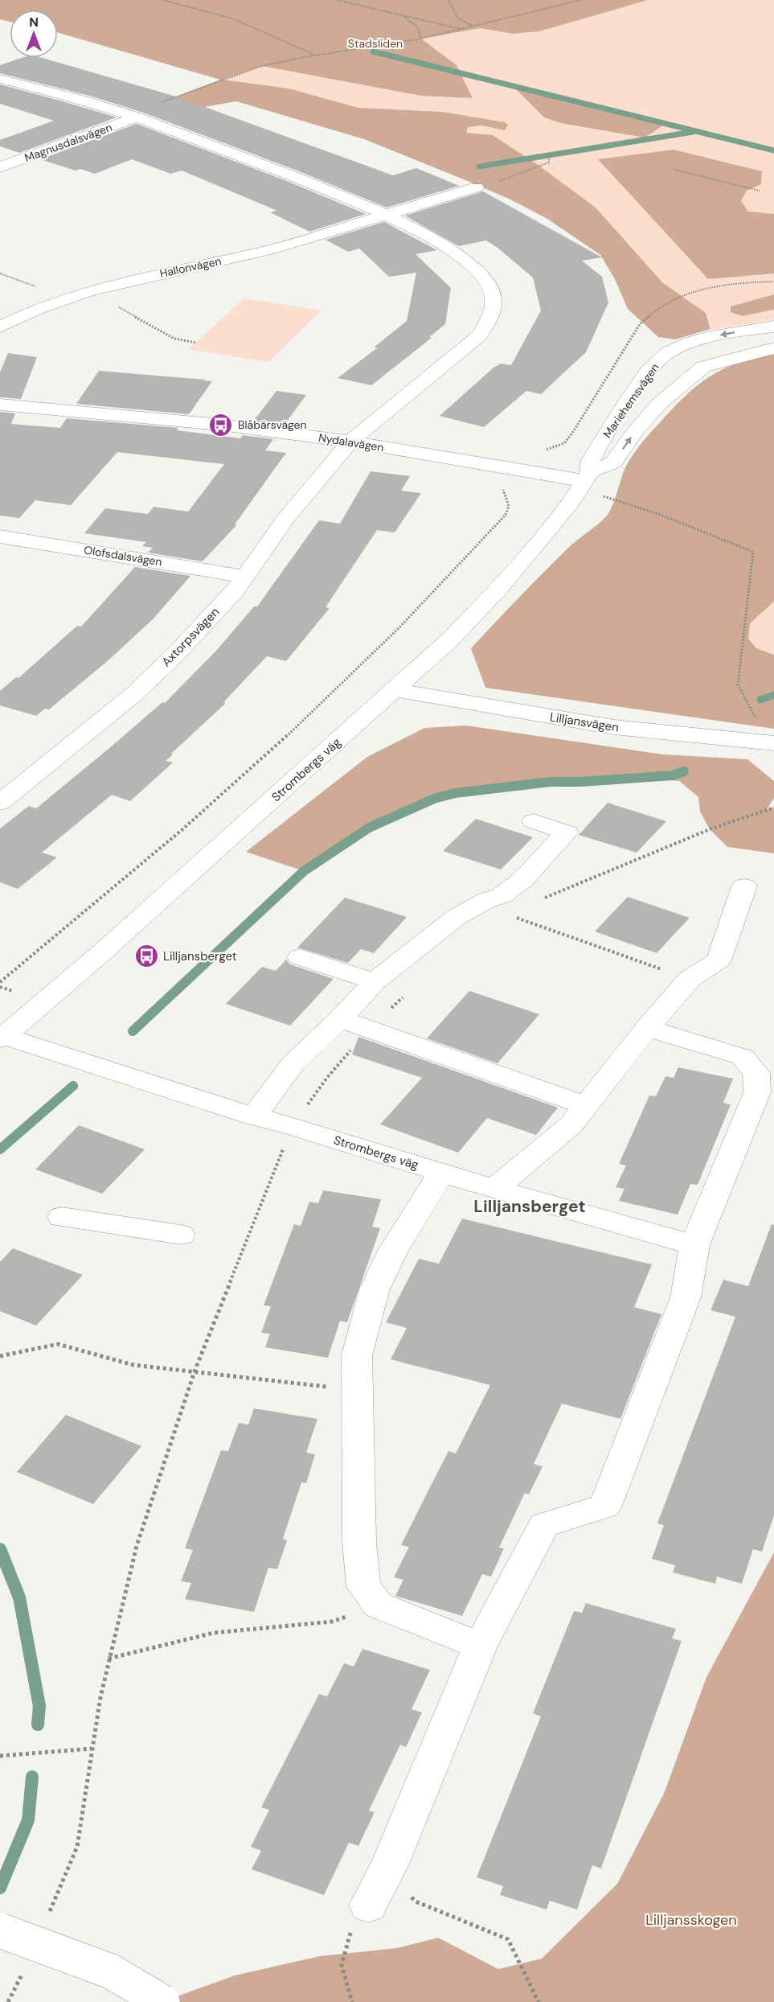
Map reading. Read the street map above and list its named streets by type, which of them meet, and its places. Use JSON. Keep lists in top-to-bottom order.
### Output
{
  "streets": {
    "street": [
      "Magnusdalsvägen",
      "Hallonvägen",
      "Mariehemsvägen",
      "Nydalavägen",
      "Olofsdalsvägen",
      "Axtorpsvägen",
      "Lilljansvägen",
      "Strombergs väg"
    ]
  },
  "crossings": [
    ["Mariehemsvägen", "Nydalavägen"],
    ["Mariehemsvägen", "Strombergs väg"],
    ["Nydalavägen", "Axtorpsvägen"],
    ["Nydalavägen", "Strombergs väg"],
    ["Olofsdalsvägen", "Axtorpsvägen"],
    ["Lilljansvägen", "Strombergs väg"]
  ],
  "districts": ["Lilljansberget"],
  "parks": ["Stadsliden", "Lilljansskogen"],
  "places": {
    "bus stop": ["Blåbärsvägen", "Lilljansberget"]
  },
  "north": "top"
}
